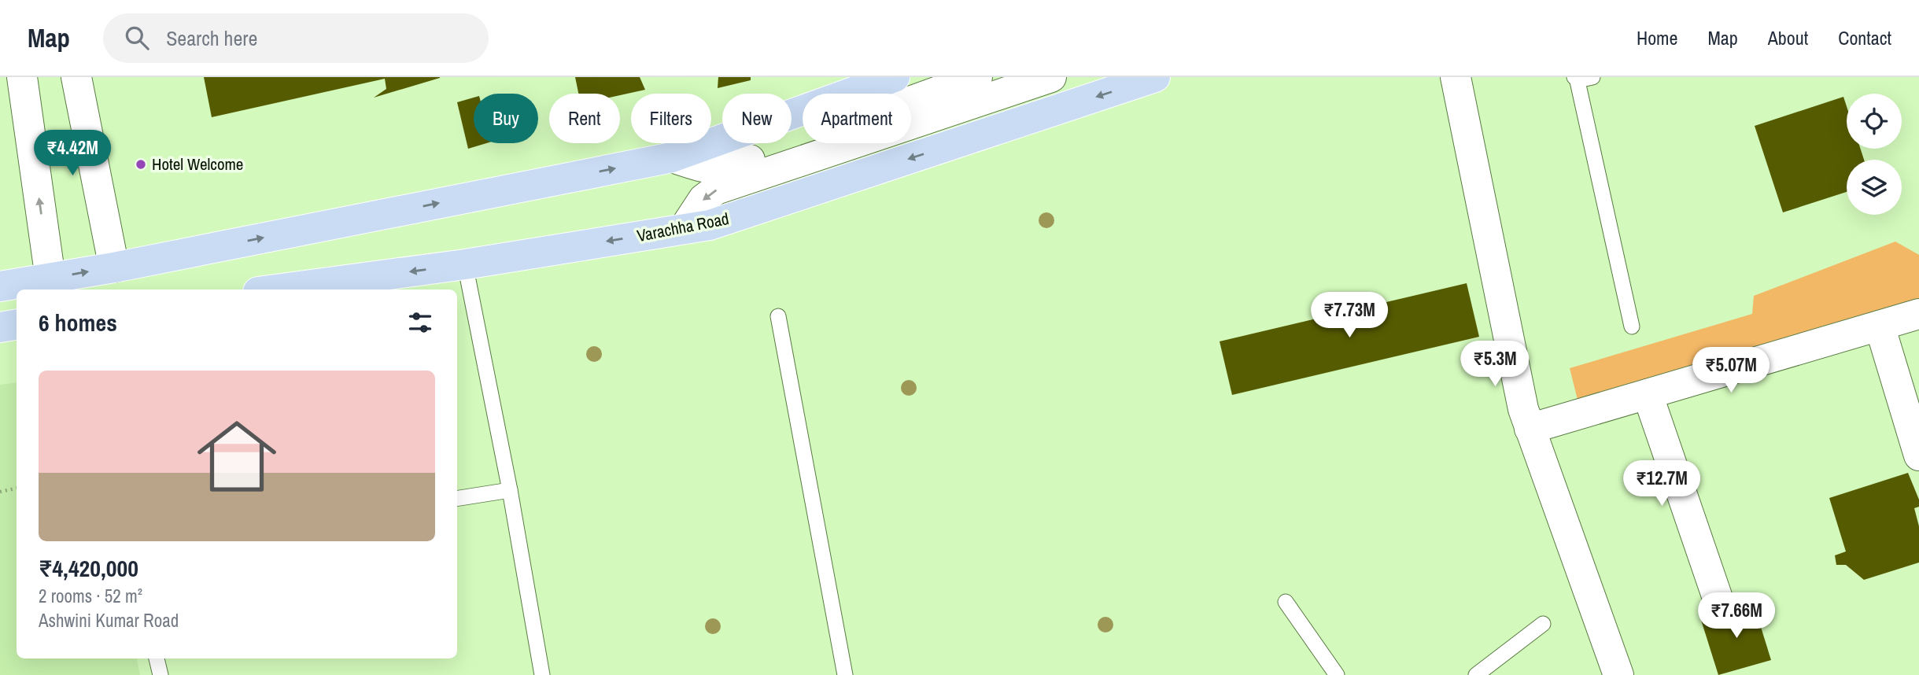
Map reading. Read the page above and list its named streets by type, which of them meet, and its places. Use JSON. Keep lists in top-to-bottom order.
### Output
{
  "streets": {
    "main road": ["Varachha Road"]
  },
  "places": ["Hotel Welcome"],
  "page": {
    "header": "Map",
    "search": "Search here",
    "nav": [
      "Home",
      "Map",
      "About",
      "Contact"
    ],
    "chip": [
      "Buy",
      "Rent",
      "Filters",
      "New",
      "Apartment"
    ],
    "price": [
      "₹4.42M",
      "₹7.73M",
      "₹5.3M",
      "₹5.07M",
      "₹12.7M",
      "₹7.66M"
    ],
    "heading": "6 homes",
    "list": [
      {
        "name": "₹4,420,000",
        "note": "2 rooms · 52 m² · Ashwini Kumar Road"
      }
    ]
  }
}
